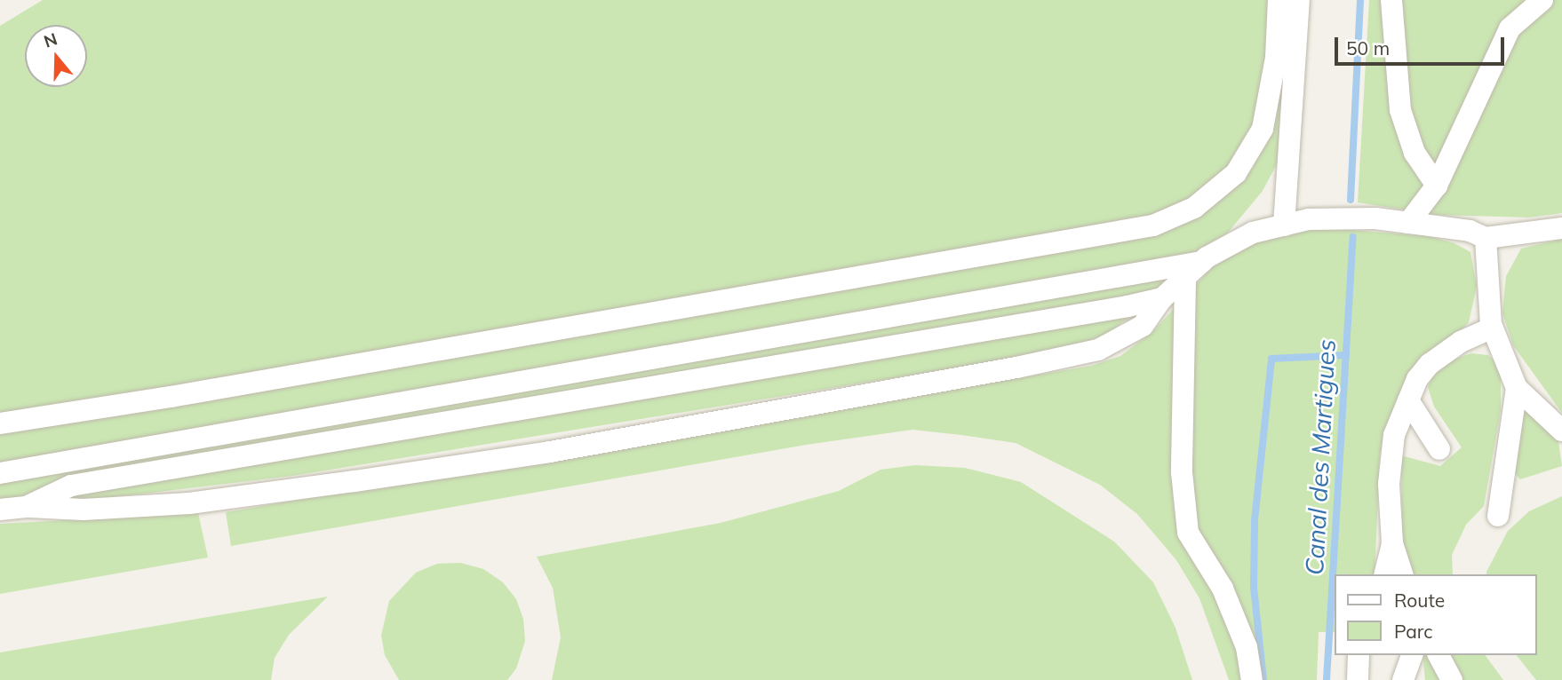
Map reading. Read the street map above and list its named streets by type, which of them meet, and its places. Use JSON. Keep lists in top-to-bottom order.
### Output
{
  "water": ["Canal des Martigues"],
  "legend": ["Route", "Parc"],
  "scale_bar": "50 m",
  "north": "top"
}
